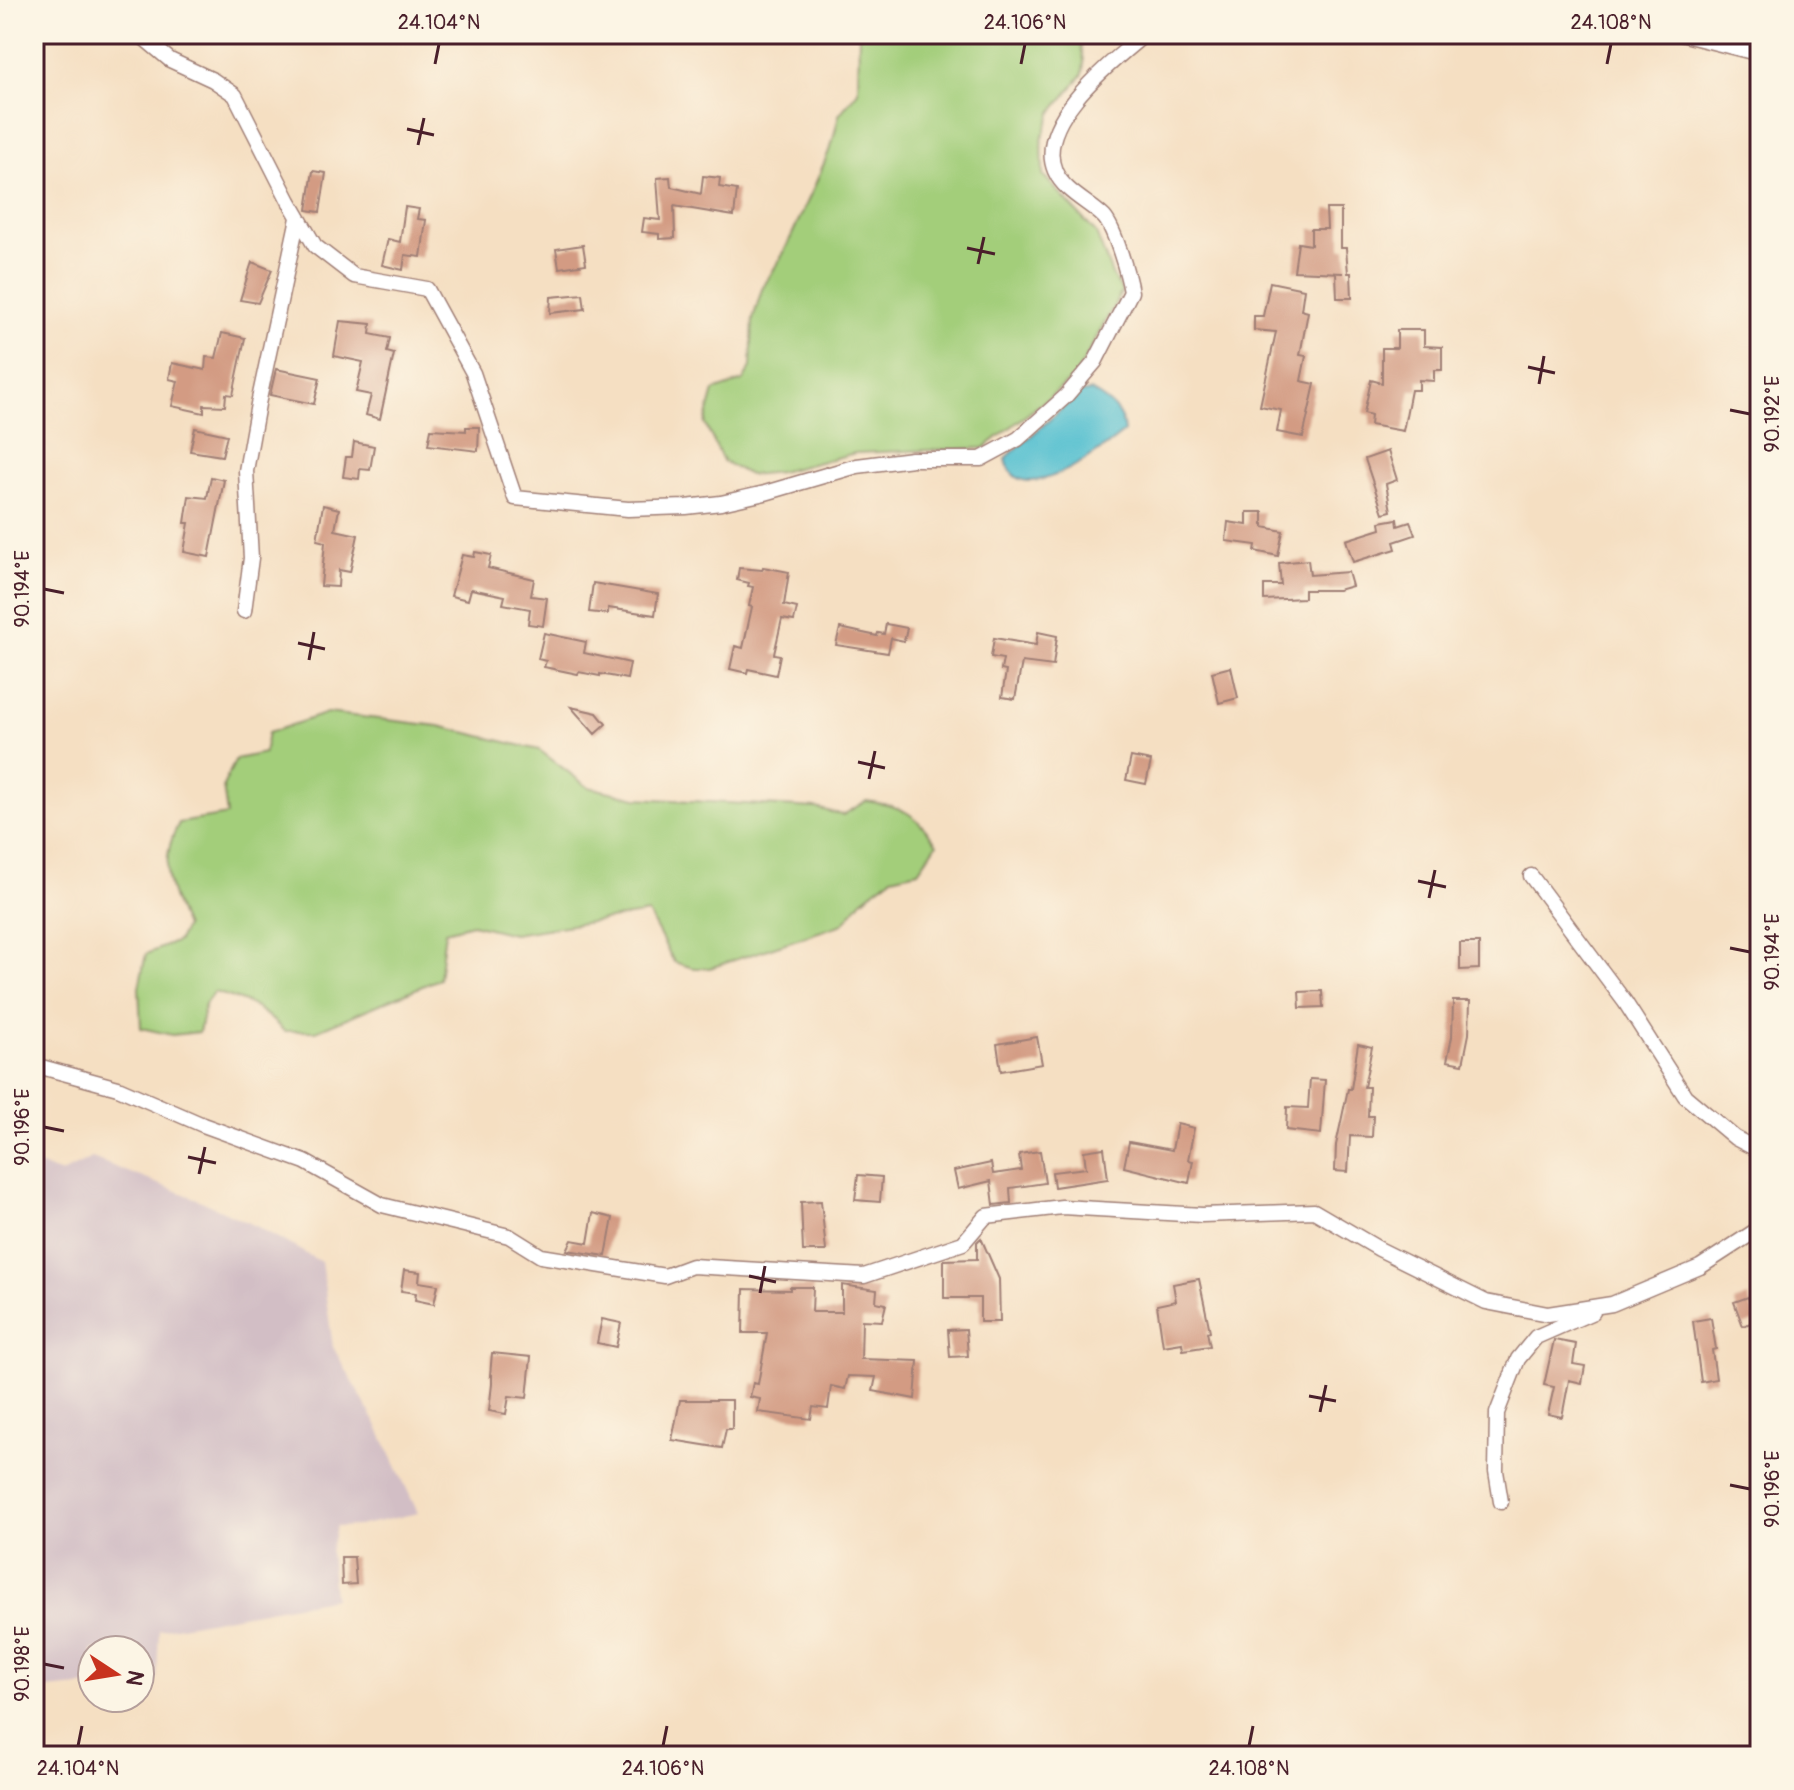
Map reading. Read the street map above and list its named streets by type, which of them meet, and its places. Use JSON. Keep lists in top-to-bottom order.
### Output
{
  "north": "right",
  "coordinates": [
    "24.104°N",
    "24.106°N",
    "24.108°N",
    "90.192°E",
    "90.194°E",
    "90.196°E",
    "90.198°E"
  ]
}
